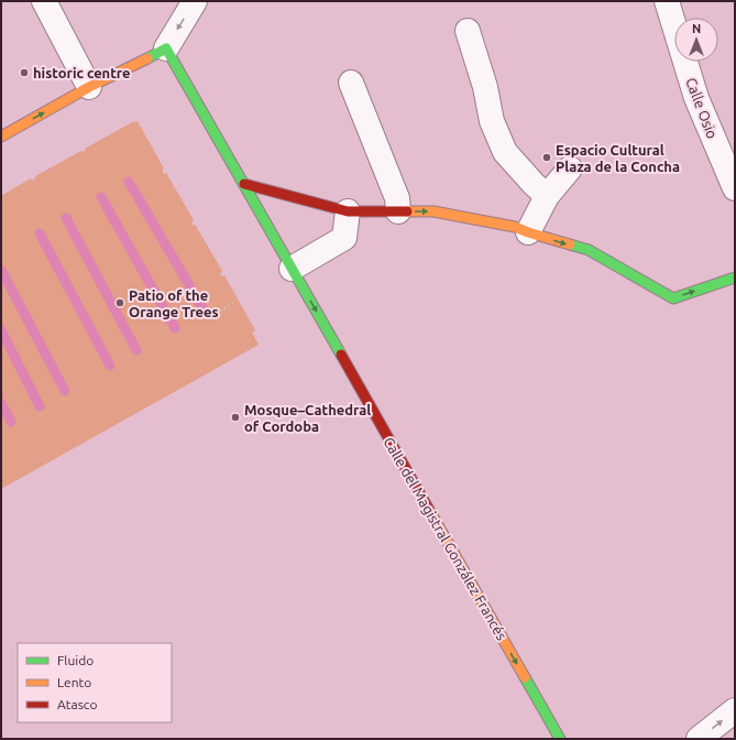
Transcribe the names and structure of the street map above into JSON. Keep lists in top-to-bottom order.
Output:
{
  "streets": {
    "street": ["Calle Osio", "Calle del Magistral González Francés"]
  },
  "one_way": ["Calle del Magistral González Francés"],
  "places": [
    "historic centre",
    "Espacio Cultural Plaza de la Concha",
    "Patio of the Orange Trees",
    "Mosque–Cathedral of Cordoba"
  ],
  "legend": ["Fluido", "Lento", "Atasco"],
  "north": "top"
}
